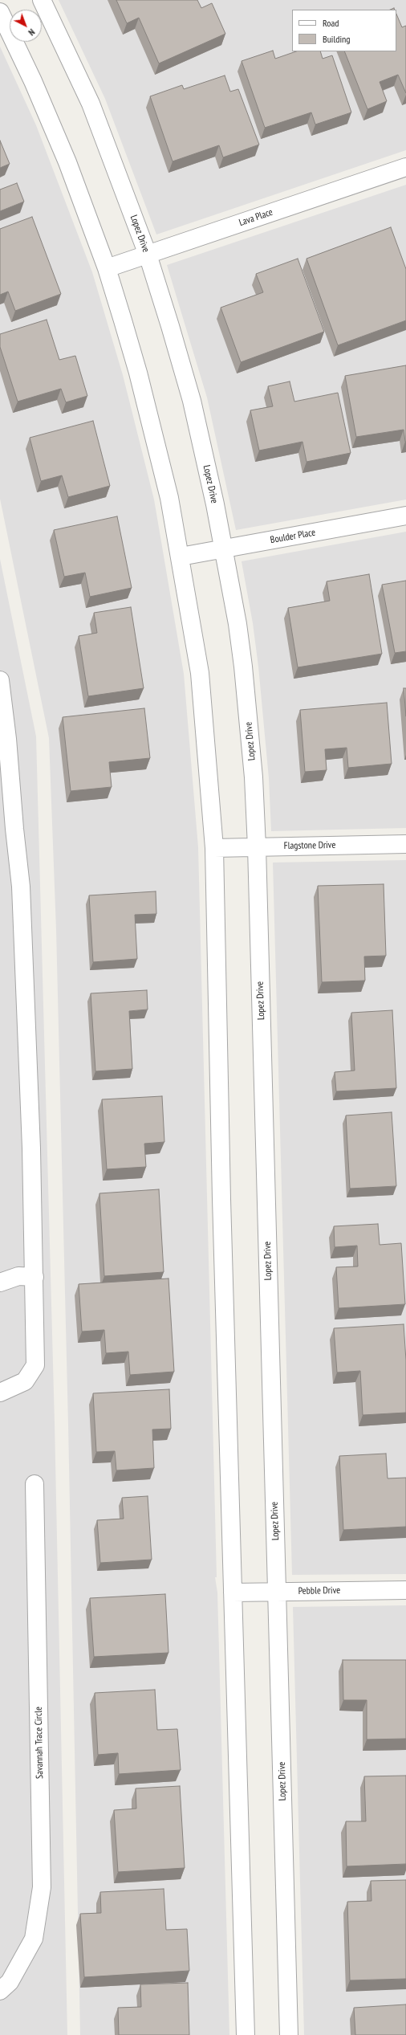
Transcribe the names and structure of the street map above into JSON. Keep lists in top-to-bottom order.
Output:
{
  "streets": {
    "street": [
      "Lava Place",
      "Lopez Drive",
      "Boulder Place",
      "Flagstone Drive",
      "Pebble Drive",
      "Savannah Trace Circle"
    ]
  },
  "crossings": [
    ["Lava Place", "Lopez Drive"],
    ["Lopez Drive", "Boulder Place"],
    ["Lopez Drive", "Flagstone Drive"],
    ["Lopez Drive", "Pebble Drive"]
  ],
  "legend": ["Road", "Building"],
  "north": "bottom right"
}
